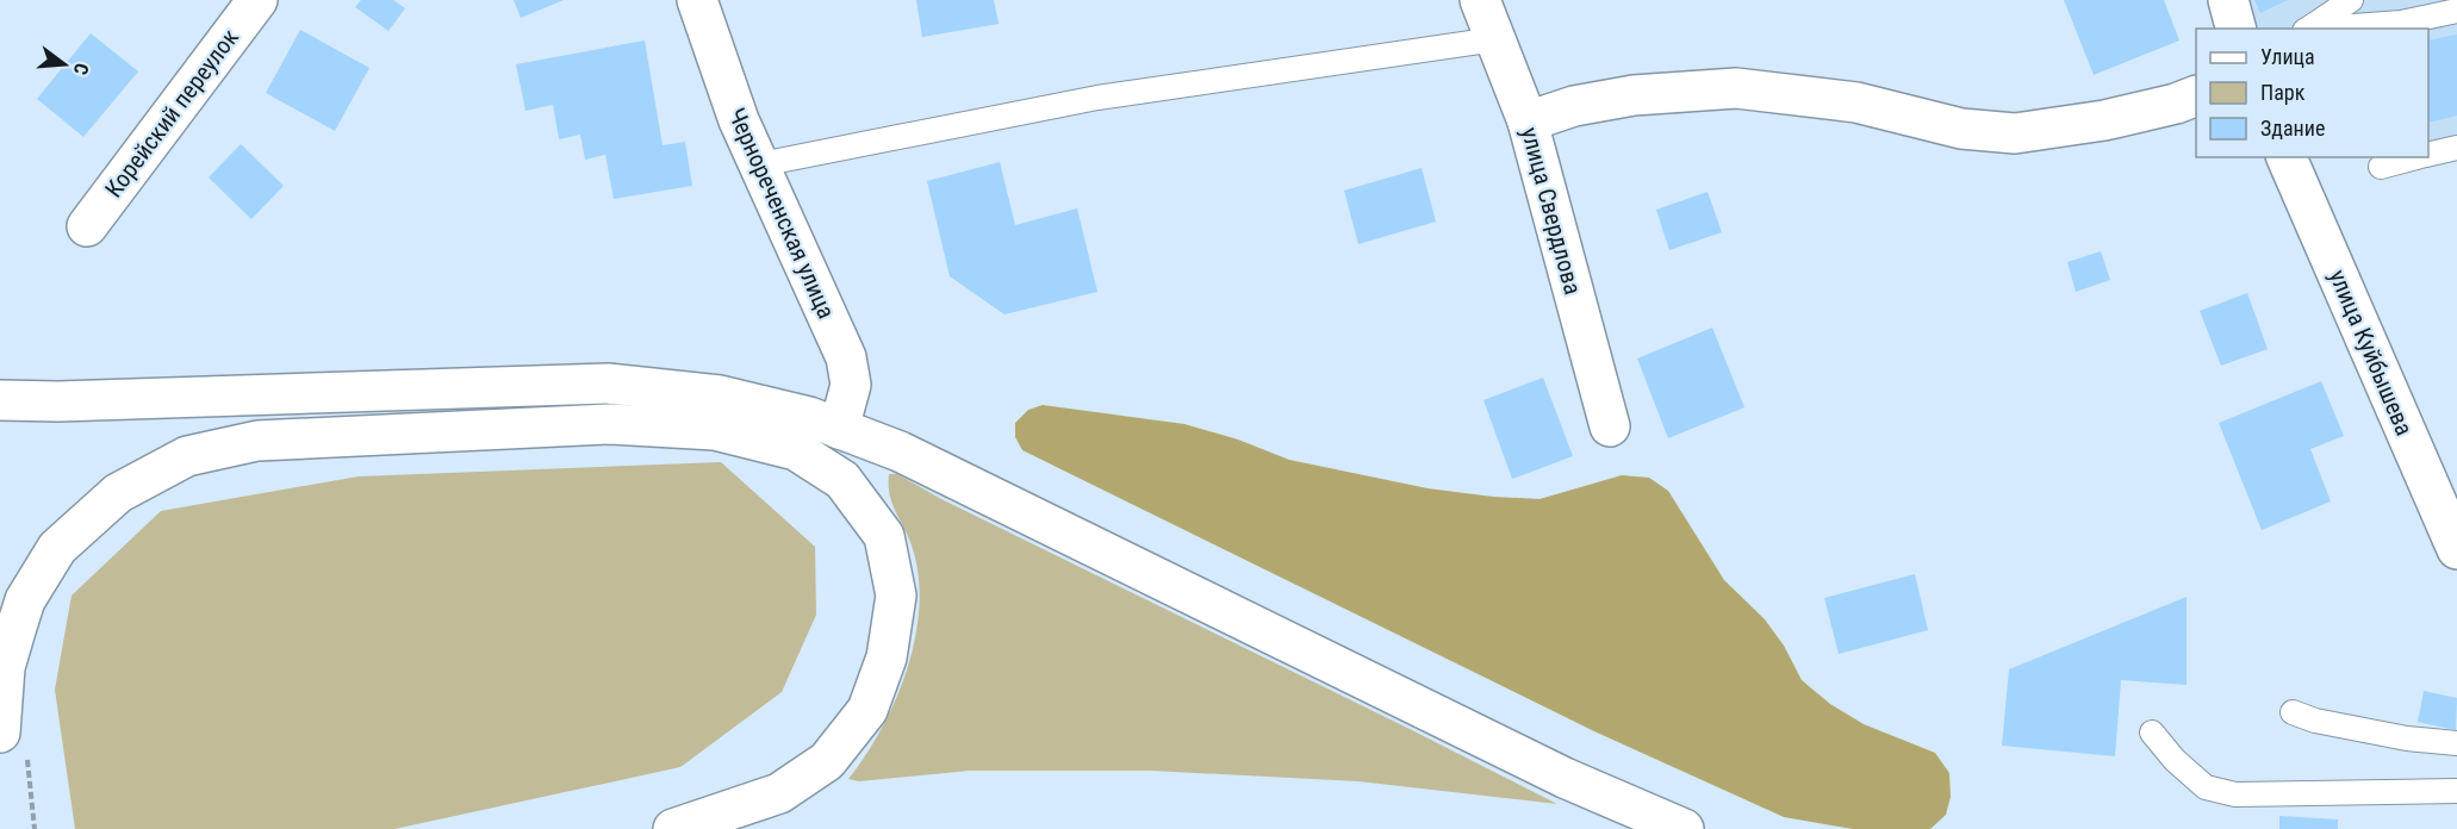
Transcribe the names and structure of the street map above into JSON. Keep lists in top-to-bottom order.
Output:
{
  "streets": {
    "main road": [
      "Корейский переулок",
      "улица Свердлова",
      "Чернореченская улица",
      "улица Куйбышева"
    ]
  },
  "legend": ["Улица", "Парк", "Здание"],
  "north": "right"
}
